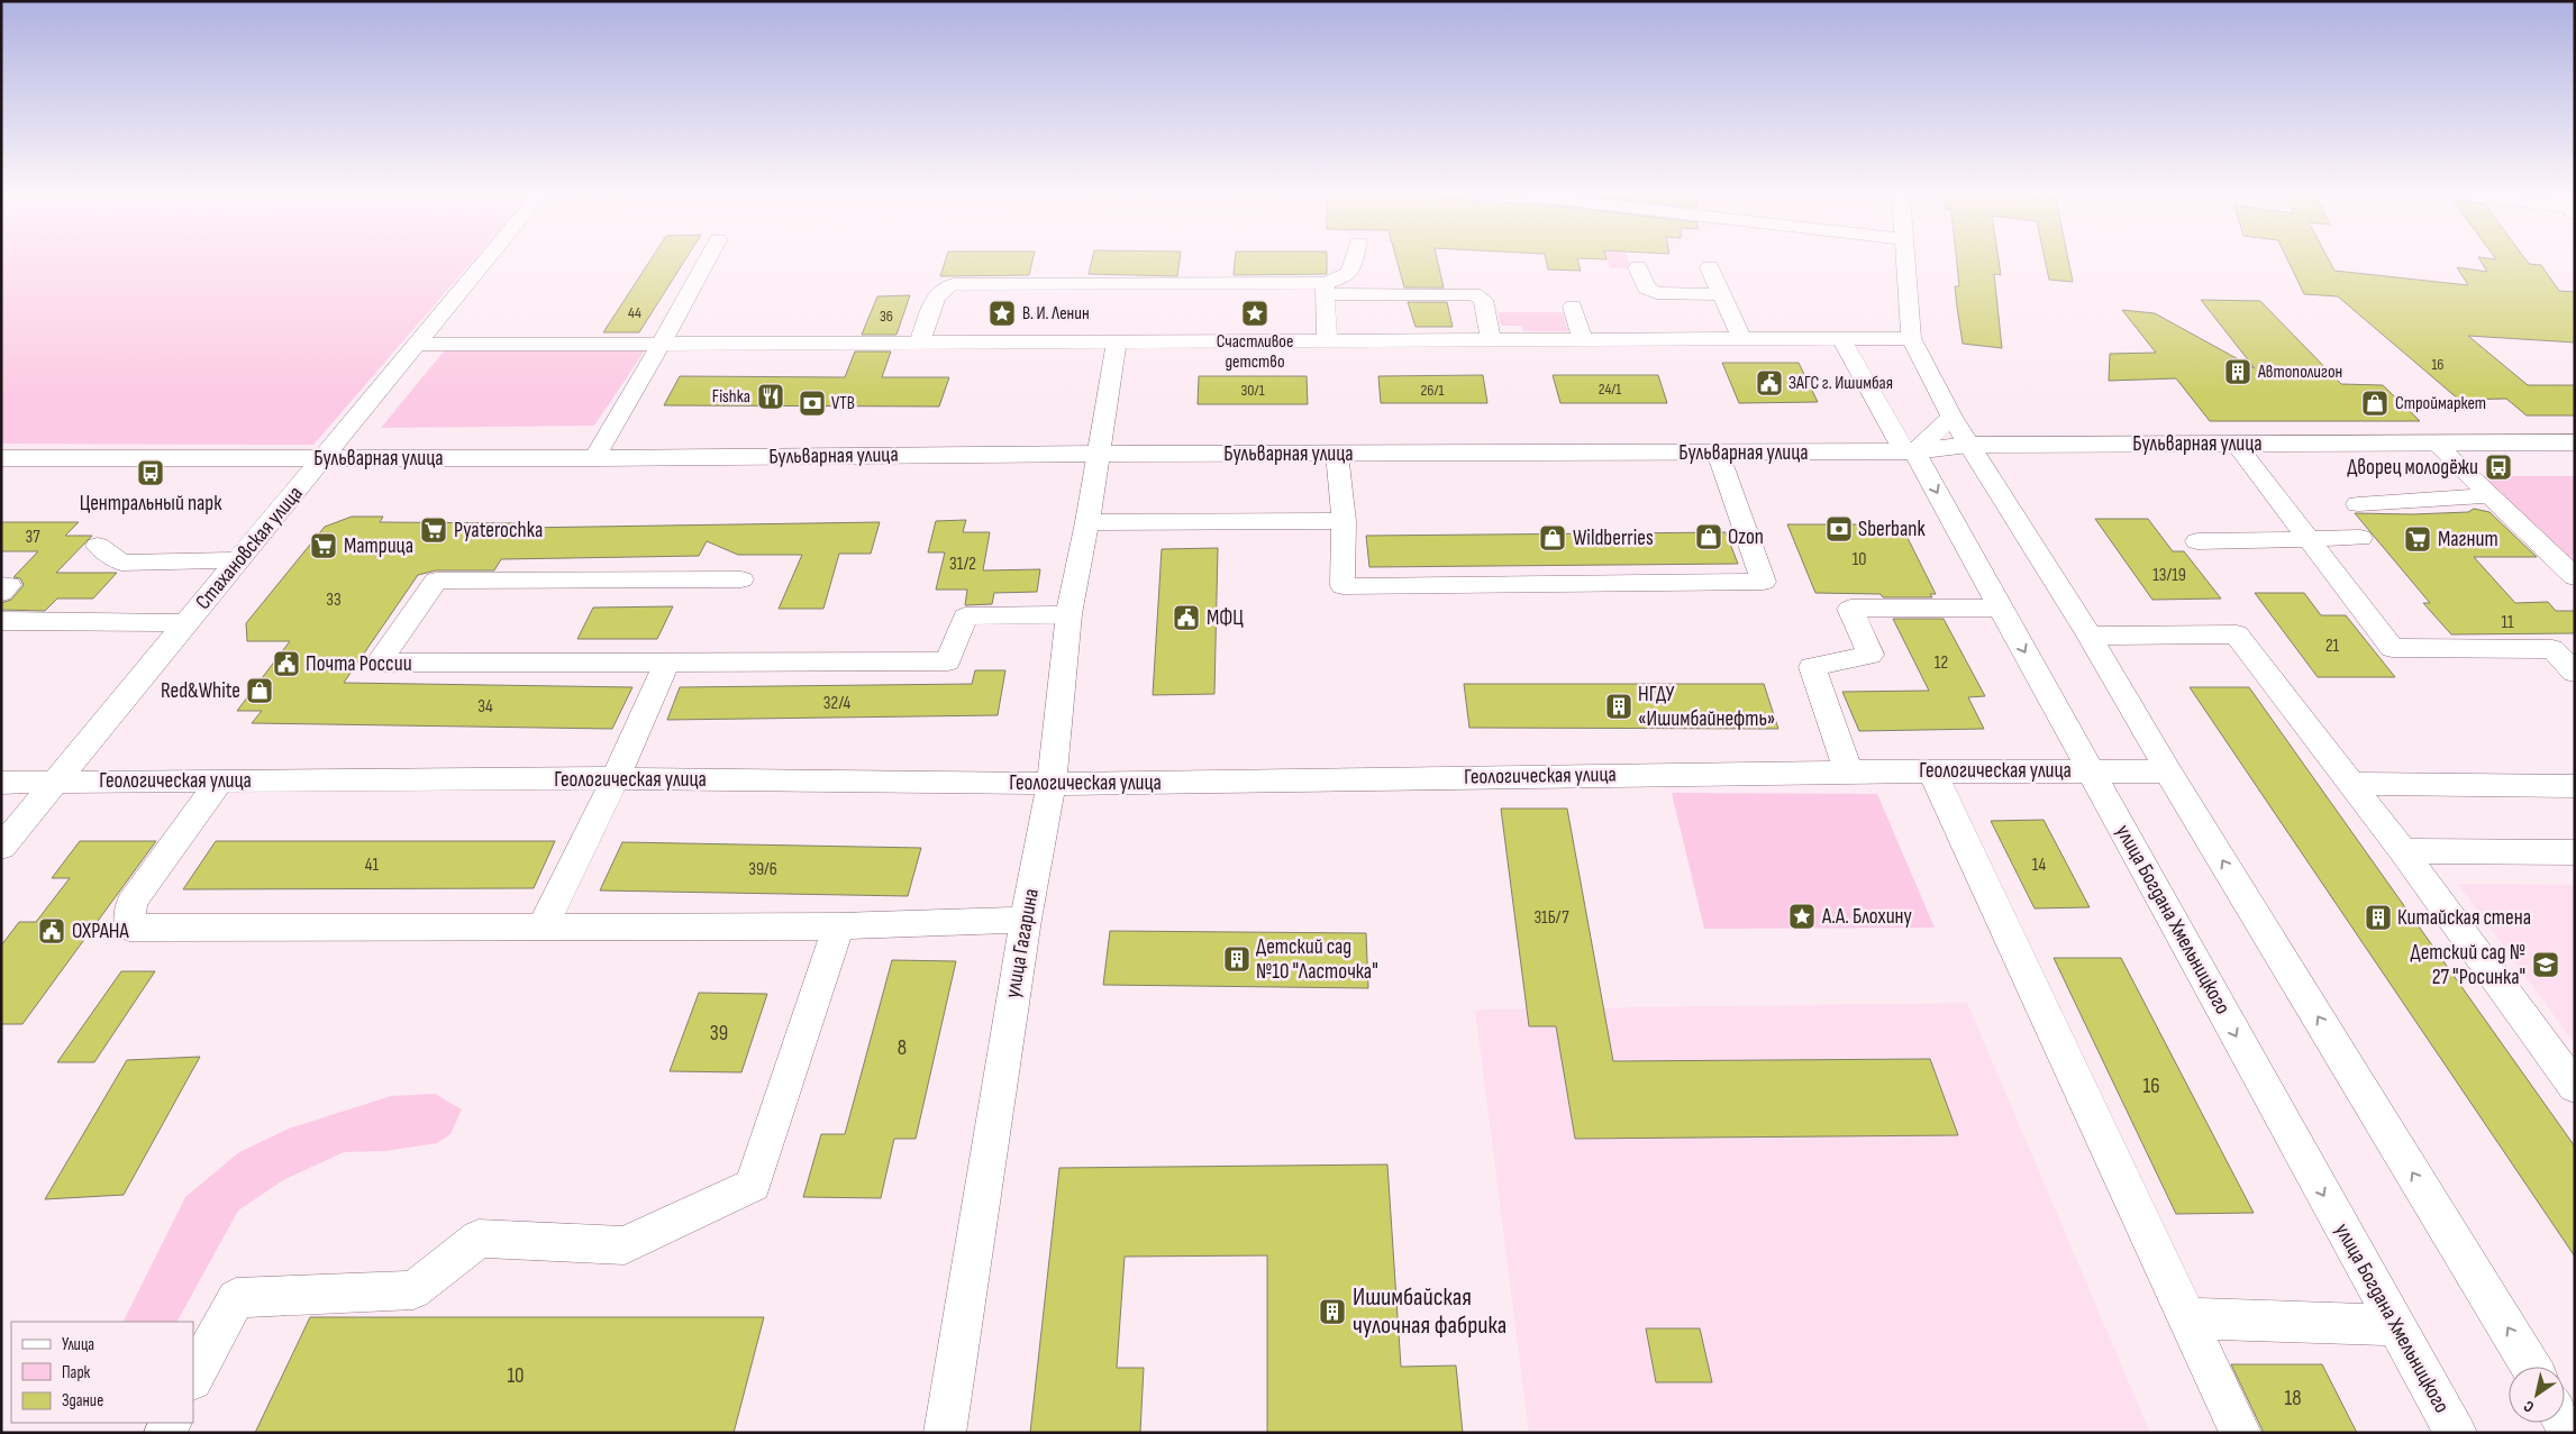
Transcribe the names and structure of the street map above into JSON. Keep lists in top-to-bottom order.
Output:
{
  "streets": {
    "main road": ["Бульварная улица"],
    "street": [
      "Стахановская улица",
      "Геологическая улица",
      "улица Богдана Хмельницкого",
      "улица Гагарина"
    ]
  },
  "crossings": [
    ["Бульварная улица", "Стахановская улица"],
    ["Бульварная улица", "улица Богдана Хмельницкого"],
    ["Бульварная улица", "улица Гагарина"],
    ["Стахановская улица", "Геологическая улица"],
    ["Геологическая улица", "улица Богдана Хмельницкого"],
    ["Геологическая улица", "улица Гагарина"]
  ],
  "places": {
    "place": ["В. И. Ленин", "Счастливое детство", "А.А. Блохину"],
    "building": [
      "Автополигон",
      "НГДУ «Ишимбайнефть»",
      "Китайская стена",
      "Детский сад №10 \"Ласточка\"",
      "Ишимбайская чулочная фабрика"
    ],
    "public building": [
      "ЗАГС г. Ишимбая",
      "МФЦ",
      "Почта России",
      "ОХРАНА"
    ],
    "restaurant": ["Fishka"],
    "bank": ["VTB", "Sberbank"],
    "shop": [
      "Строймаркет",
      "Ozon",
      "Wildberries",
      "Red&White"
    ],
    "bus stop": ["Дворец молодёжи", "Центральный парк"],
    "supermarket": ["Pyaterochka", "Магнит", "Матрица"],
    "school or university": ["Детский сад № 27 \"Росинка\""]
  },
  "house_numbers": [
    "44",
    "36",
    "16",
    "24/1",
    "30/1",
    "26/1",
    "37",
    "10",
    "31/2",
    "13/19",
    "33",
    "11",
    "21",
    "12",
    "32/4",
    "34",
    "41",
    "14",
    "39/6",
    "31Б/7",
    "39",
    "8",
    "16",
    "10",
    "18"
  ],
  "legend": ["Улица", "Парк", "Здание"],
  "north": "bottom left"
}
